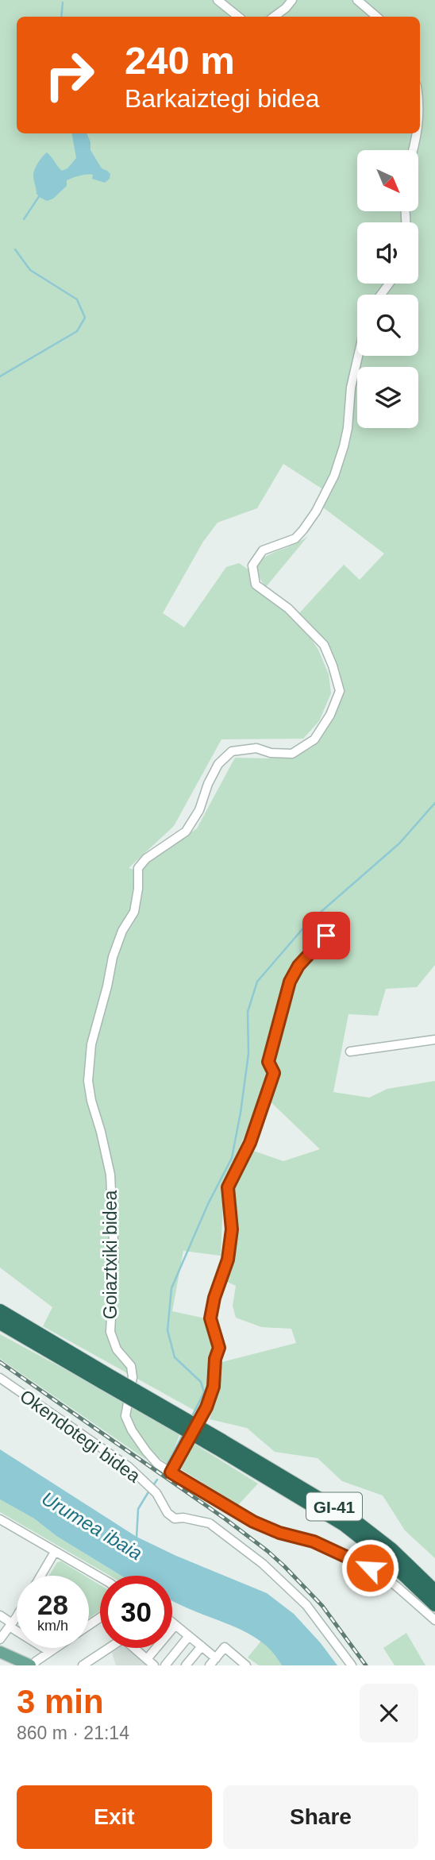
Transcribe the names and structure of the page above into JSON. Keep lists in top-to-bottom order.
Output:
{
  "streets": {
    "highway": ["GI-41"],
    "street": ["Goiaztxiki bidea", "Okendotegi bidea"]
  },
  "water": ["Urumea ibaia"],
  "north": "bottom right",
  "page": {
    "turn": ["240 m", "Barkaiztegi bidea"],
    "speed": "28 km/h",
    "limit": "30",
    "heading": ["3 min", "860 m · 21:14"],
    "buttons": ["Exit", "Share"]
  }
}
